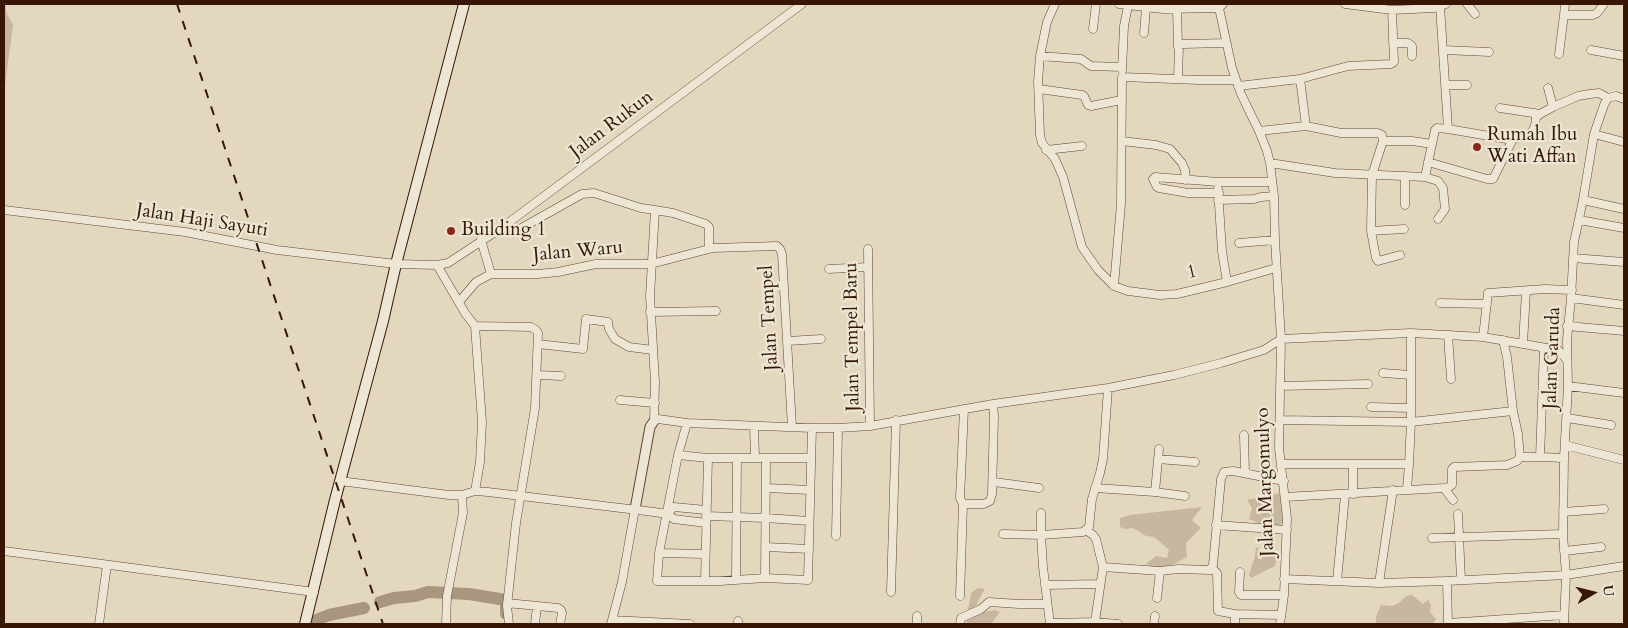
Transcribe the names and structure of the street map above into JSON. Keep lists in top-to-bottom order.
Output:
{
  "streets": {
    "street": [
      "Jalan Rukun",
      "Jalan Haji Sayuti",
      "Jalan Waru",
      "1",
      "Jalan Tempel",
      "Jalan Tempel Baru",
      "Jalan Garuda",
      "Jalan Margomulyo"
    ]
  },
  "crossings": [
    ["Jalan Rukun", "Jalan Haji Sayuti"],
    ["Jalan Waru", "Jalan Tempel"],
    ["1", "Jalan Margomulyo"]
  ],
  "places": ["Rumah Ibu Wati Affan", "Building 1"],
  "north": "right"
}
